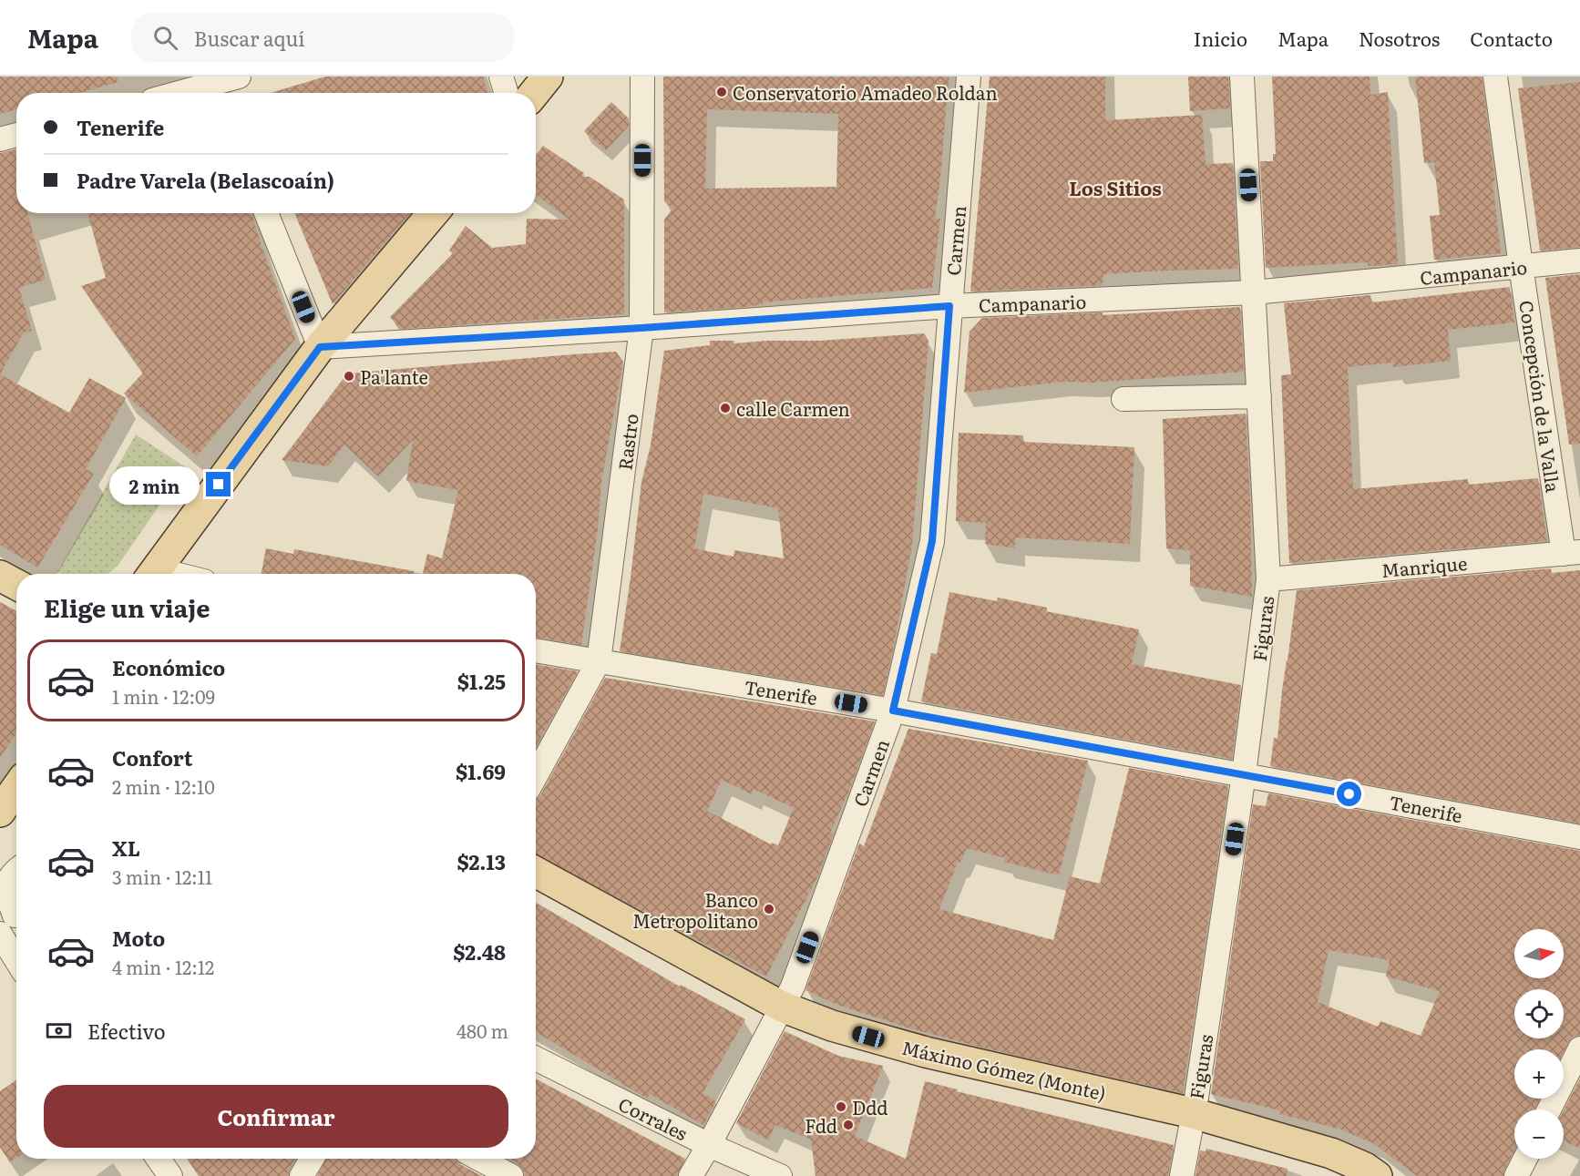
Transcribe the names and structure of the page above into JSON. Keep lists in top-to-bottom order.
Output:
{
  "streets": {
    "main road": ["Máximo Gómez (Monte)"],
    "street": [
      "Carmen",
      "Campanario",
      "Concepción de la Valla",
      "Rastro",
      "Manrique",
      "Figuras",
      "Tenerife",
      "Corrales"
    ]
  },
  "crossings": [
    ["Carmen", "Campanario"],
    ["Carmen", "Tenerife"],
    ["Carmen", "Máximo Gómez (Monte)"],
    ["Carmen", "Corrales"],
    ["Campanario", "Concepción de la Valla"],
    ["Campanario", "Rastro"],
    ["Campanario", "Figuras"],
    ["Concepción de la Valla", "Manrique"],
    ["Rastro", "Tenerife"],
    ["Manrique", "Figuras"],
    ["Figuras", "Tenerife"],
    ["Figuras", "Máximo Gómez (Monte)"]
  ],
  "districts": ["Los Sitios"],
  "places": [
    "Conservatorio Amadeo Roldan",
    "Pa'lante",
    "calle Carmen",
    "Banco Metropolitano",
    "Ddd",
    "Fdd"
  ],
  "north": "right",
  "page": {
    "header": "Mapa",
    "search": "Buscar aquí",
    "nav": [
      "Inicio",
      "Mapa",
      "Nosotros",
      "Contacto"
    ],
    "banner": ["Tenerife", "Padre Varela (Belascoaín)"],
    "bubble": "2 min",
    "heading": "Elige un viaje",
    "list": [
      {
        "name": "Económico",
        "note": "1 min · 12:09",
        "value": "$1.25"
      },
      {
        "name": "Confort",
        "note": "2 min · 12:10",
        "value": "$1.69"
      },
      {
        "name": "XL",
        "note": "3 min · 12:11",
        "value": "$2.13"
      },
      {
        "name": "Moto",
        "note": "4 min · 12:12",
        "value": "$2.48"
      }
    ],
    "map_buttons": ["+", "−"],
    "pay": ["Efectivo", "480 m"],
    "buttons": "Confirmar"
  }
}
